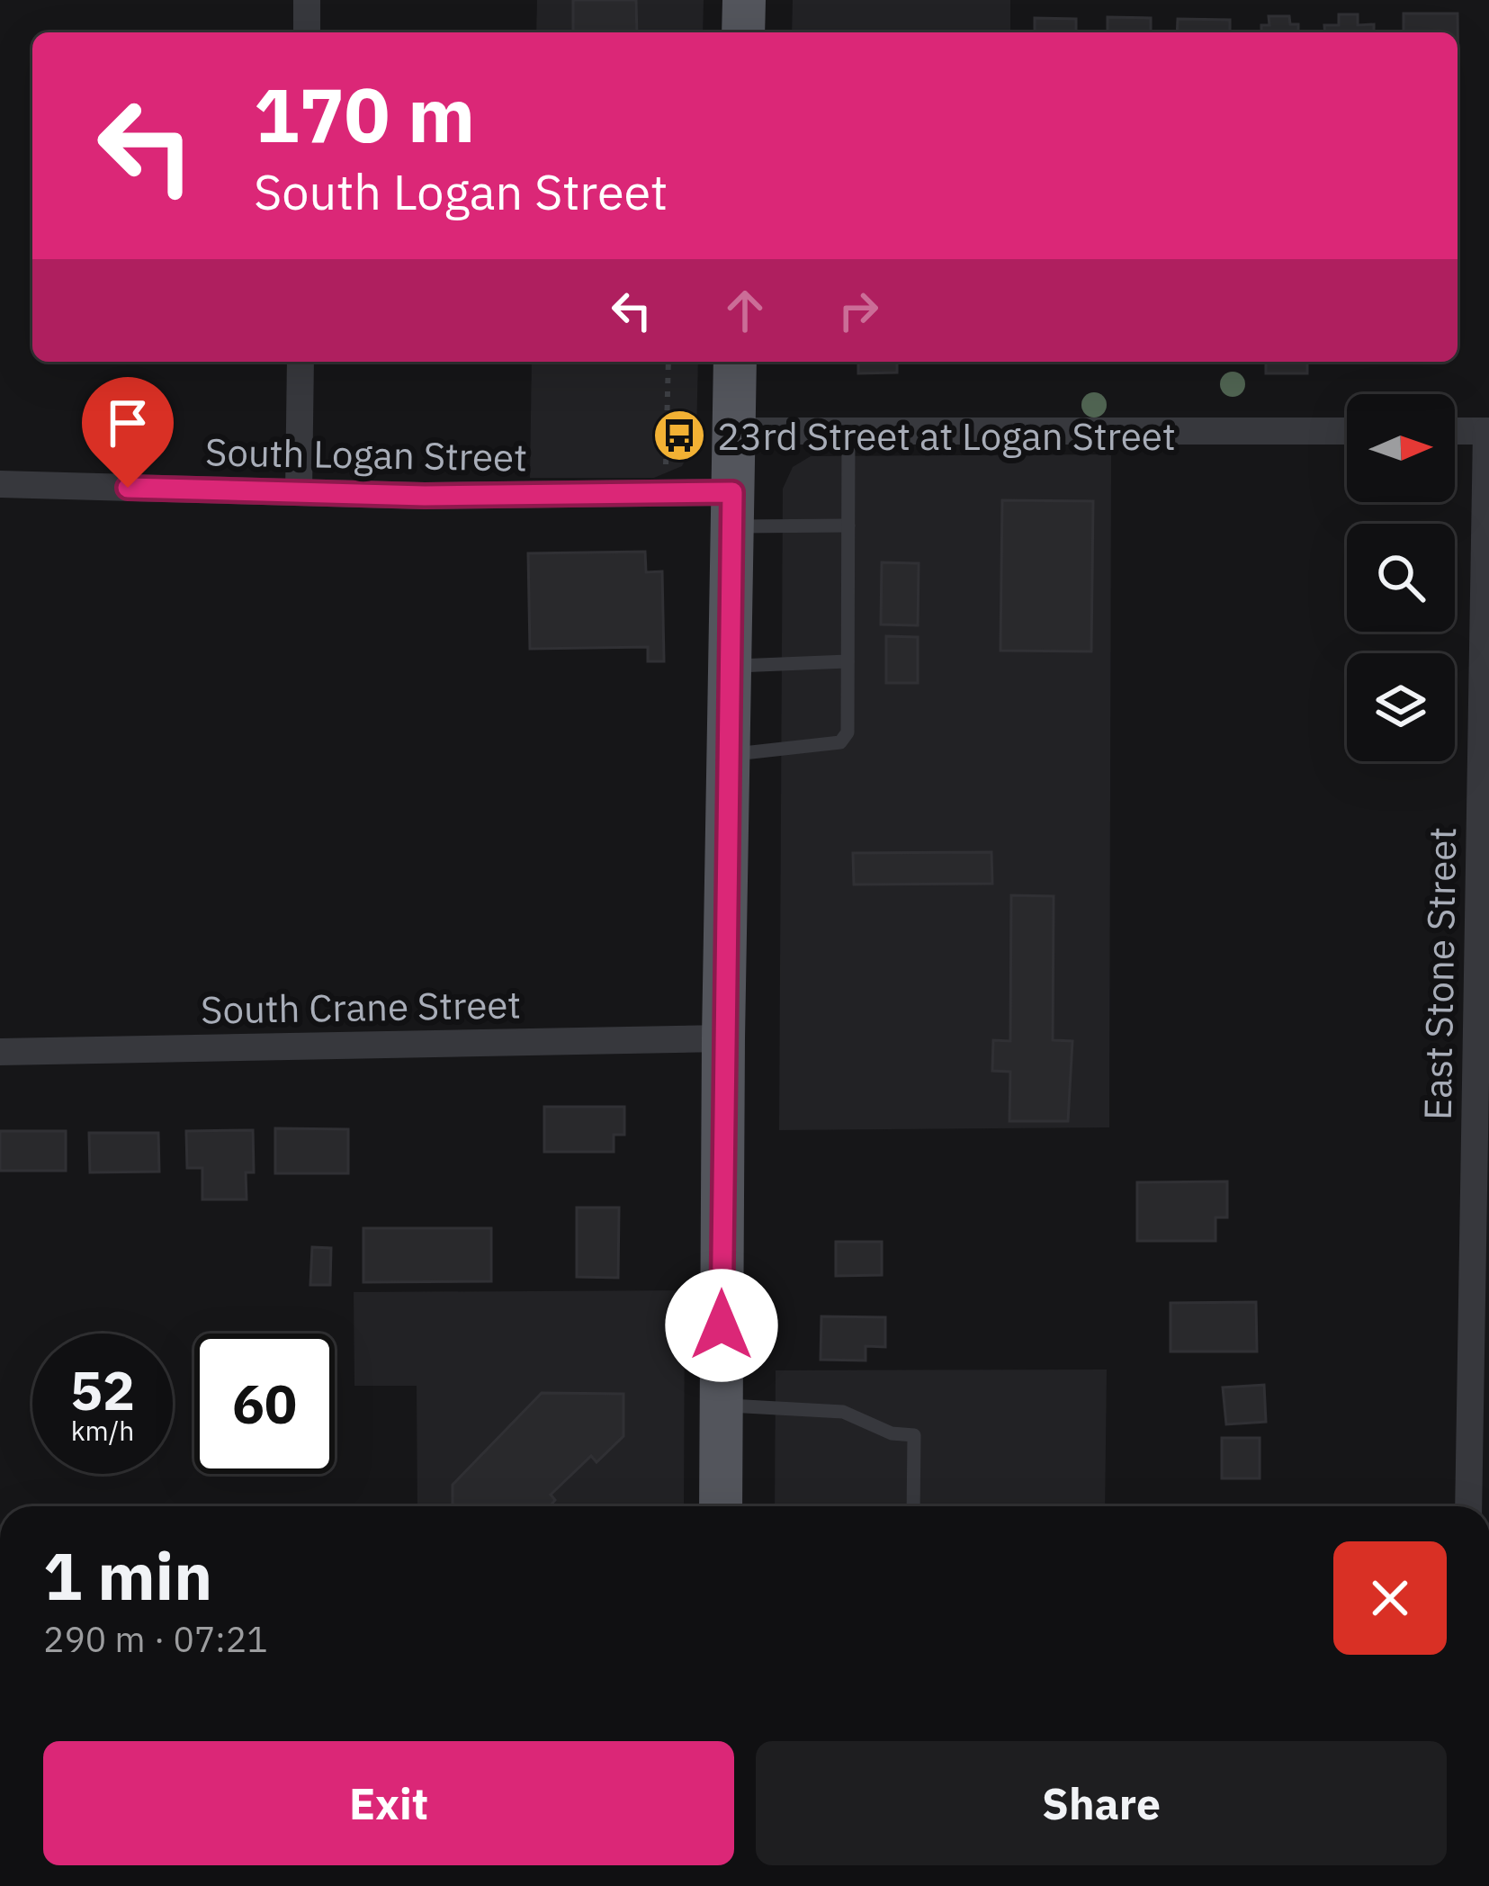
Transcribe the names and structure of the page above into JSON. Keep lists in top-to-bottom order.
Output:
{
  "streets": {
    "street": ["South Logan Street", "East Stone Street", "South Crane Street"]
  },
  "places": {
    "bus stop": ["23rd Street at Logan Street"]
  },
  "north": "right",
  "page": {
    "turn": ["170 m", "South Logan Street"],
    "speed": "52 km/h",
    "limit": "60",
    "heading": ["1 min", "290 m · 07:21"],
    "buttons": ["Exit", "Share"]
  }
}
